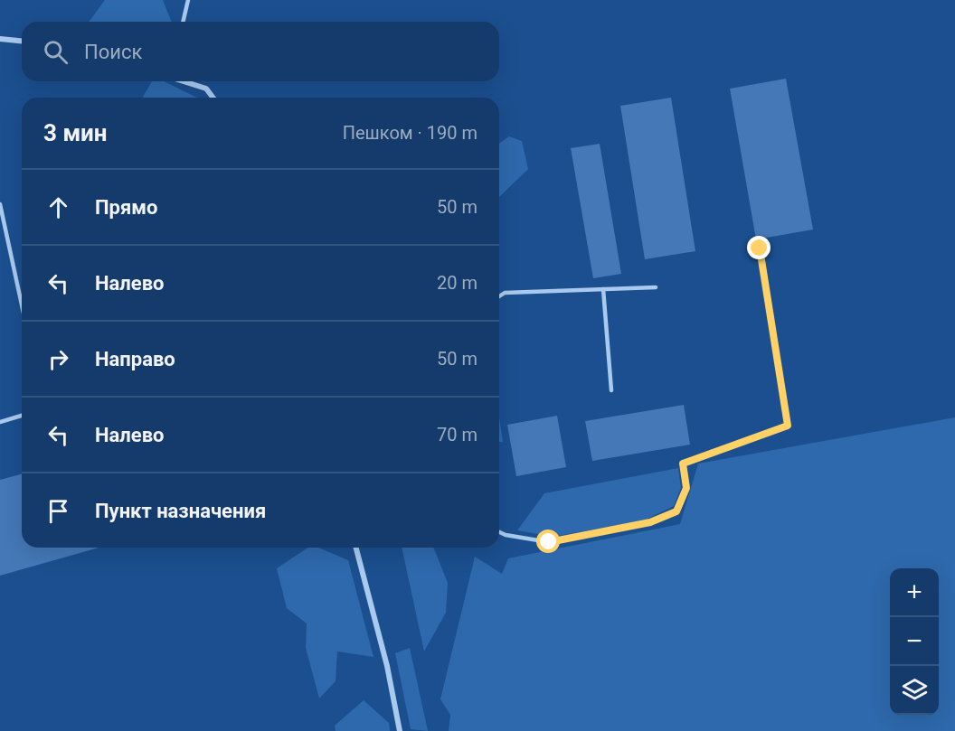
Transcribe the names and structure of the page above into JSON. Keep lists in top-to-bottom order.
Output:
{
  "page": {
    "search": "Поиск",
    "heading": ["3 мин", "Пешком · 190 m"],
    "list": [
      ["Прямо", "50 m"],
      ["Налево", "20 m"],
      ["Направо", "50 m"],
      ["Налево", "70 m"],
      "Пункт назначения"
    ],
    "map_buttons": ["+", "−"]
  }
}
